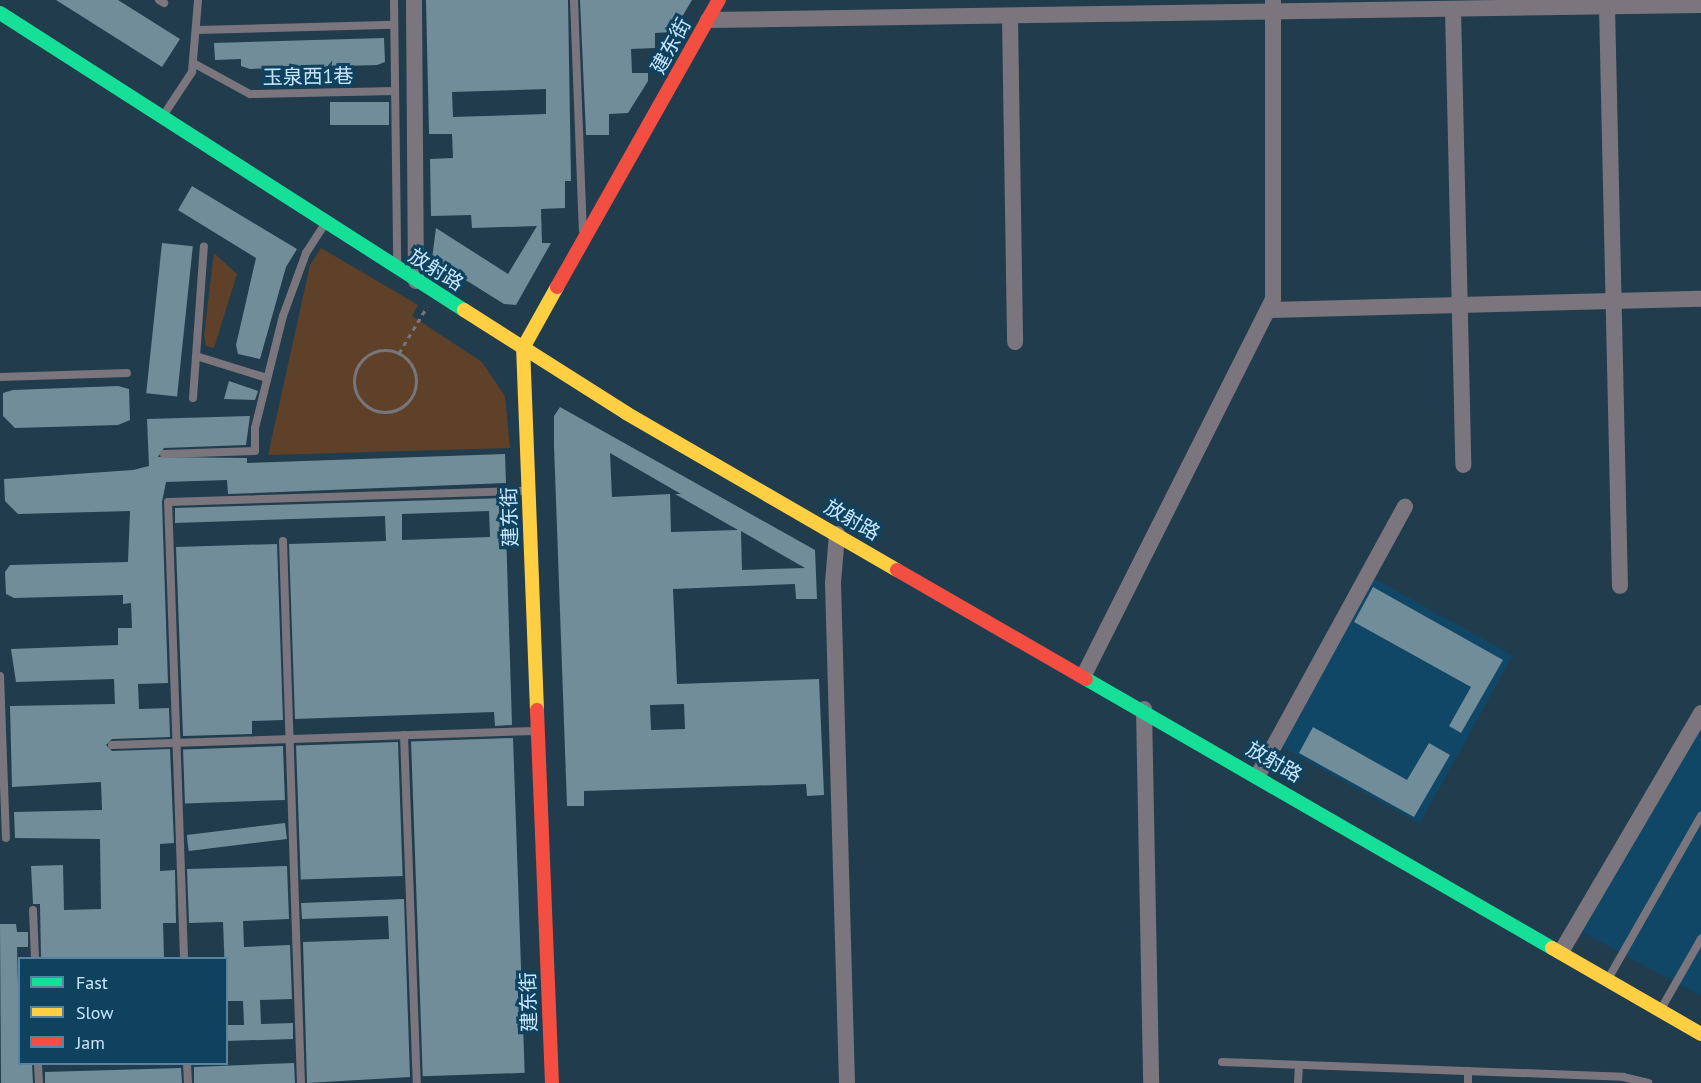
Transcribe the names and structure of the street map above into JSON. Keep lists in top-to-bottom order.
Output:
{
  "streets": {
    "street": ["建东街", "放射路"],
    "lane": ["玉泉西1巷"]
  },
  "crossings": [
    ["建东街", "放射路"]
  ],
  "legend": ["Fast", "Slow", "Jam"]
}
